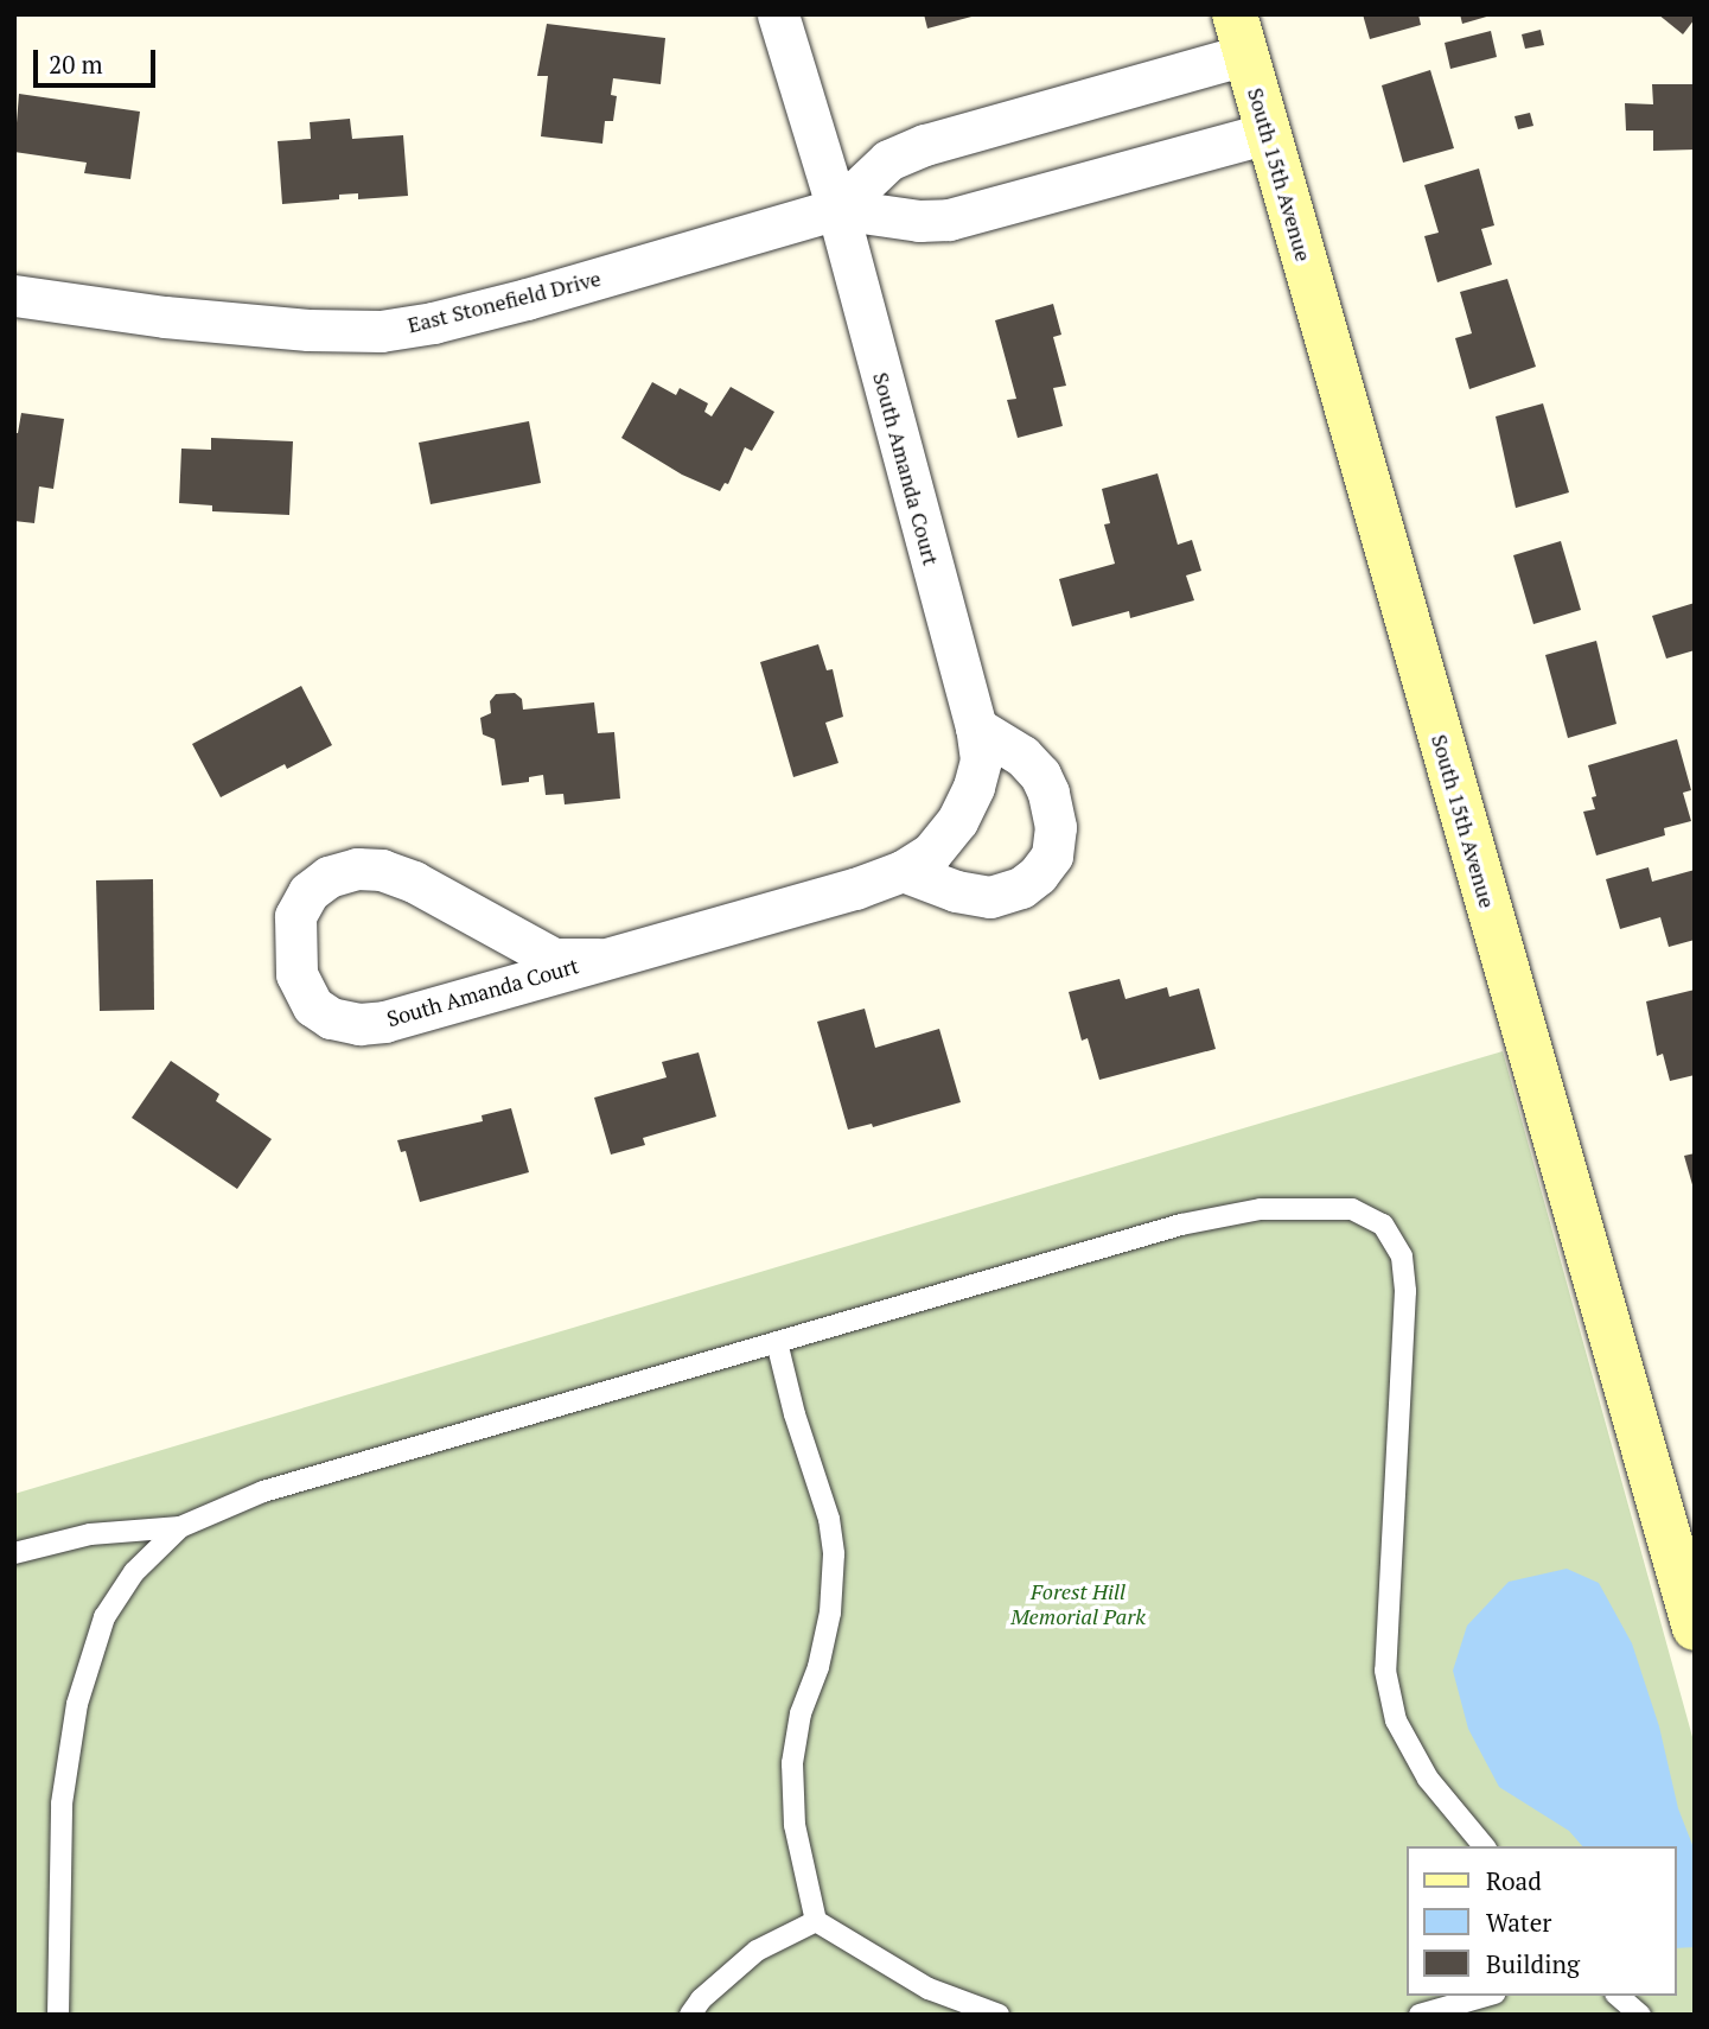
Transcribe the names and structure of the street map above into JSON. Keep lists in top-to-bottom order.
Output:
{
  "streets": {
    "street": ["South 15th Avenue", "East Stonefield Drive", "South Amanda Court"]
  },
  "crossings": [
    ["South 15th Avenue", "East Stonefield Drive"],
    ["East Stonefield Drive", "South Amanda Court"]
  ],
  "parks": ["Forest Hill Memorial Park"],
  "legend": ["Road", "Water", "Building"],
  "scale_bar": "20 m"
}
